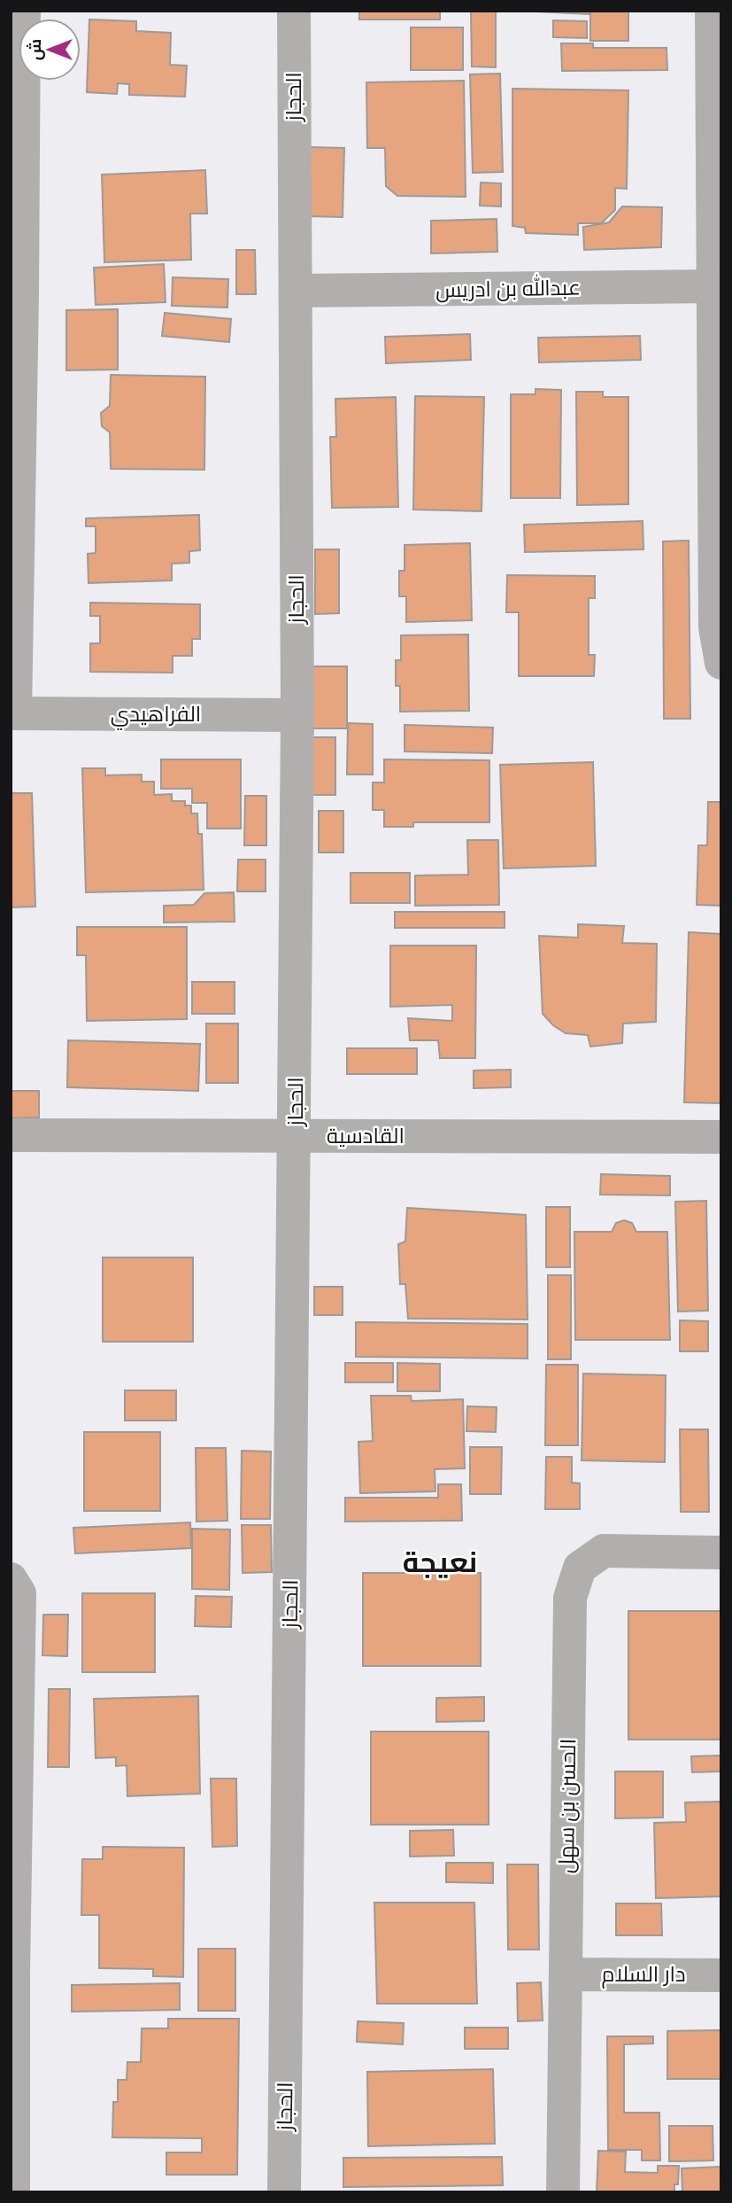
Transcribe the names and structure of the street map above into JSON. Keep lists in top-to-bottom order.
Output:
{
  "streets": {
    "street": [
      "الحجاز",
      "عبدالله بن ادريس",
      "الفراهيدي",
      "القادسية",
      "الحسن بن سهل",
      "دار السلام"
    ]
  },
  "crossings": [
    ["الحجاز", "عبدالله بن ادريس"],
    ["الحجاز", "الفراهيدي"],
    ["الحجاز", "القادسية"],
    ["الحسن بن سهل", "دار السلام"]
  ],
  "districts": ["نعيجة"],
  "north": "left"
}
